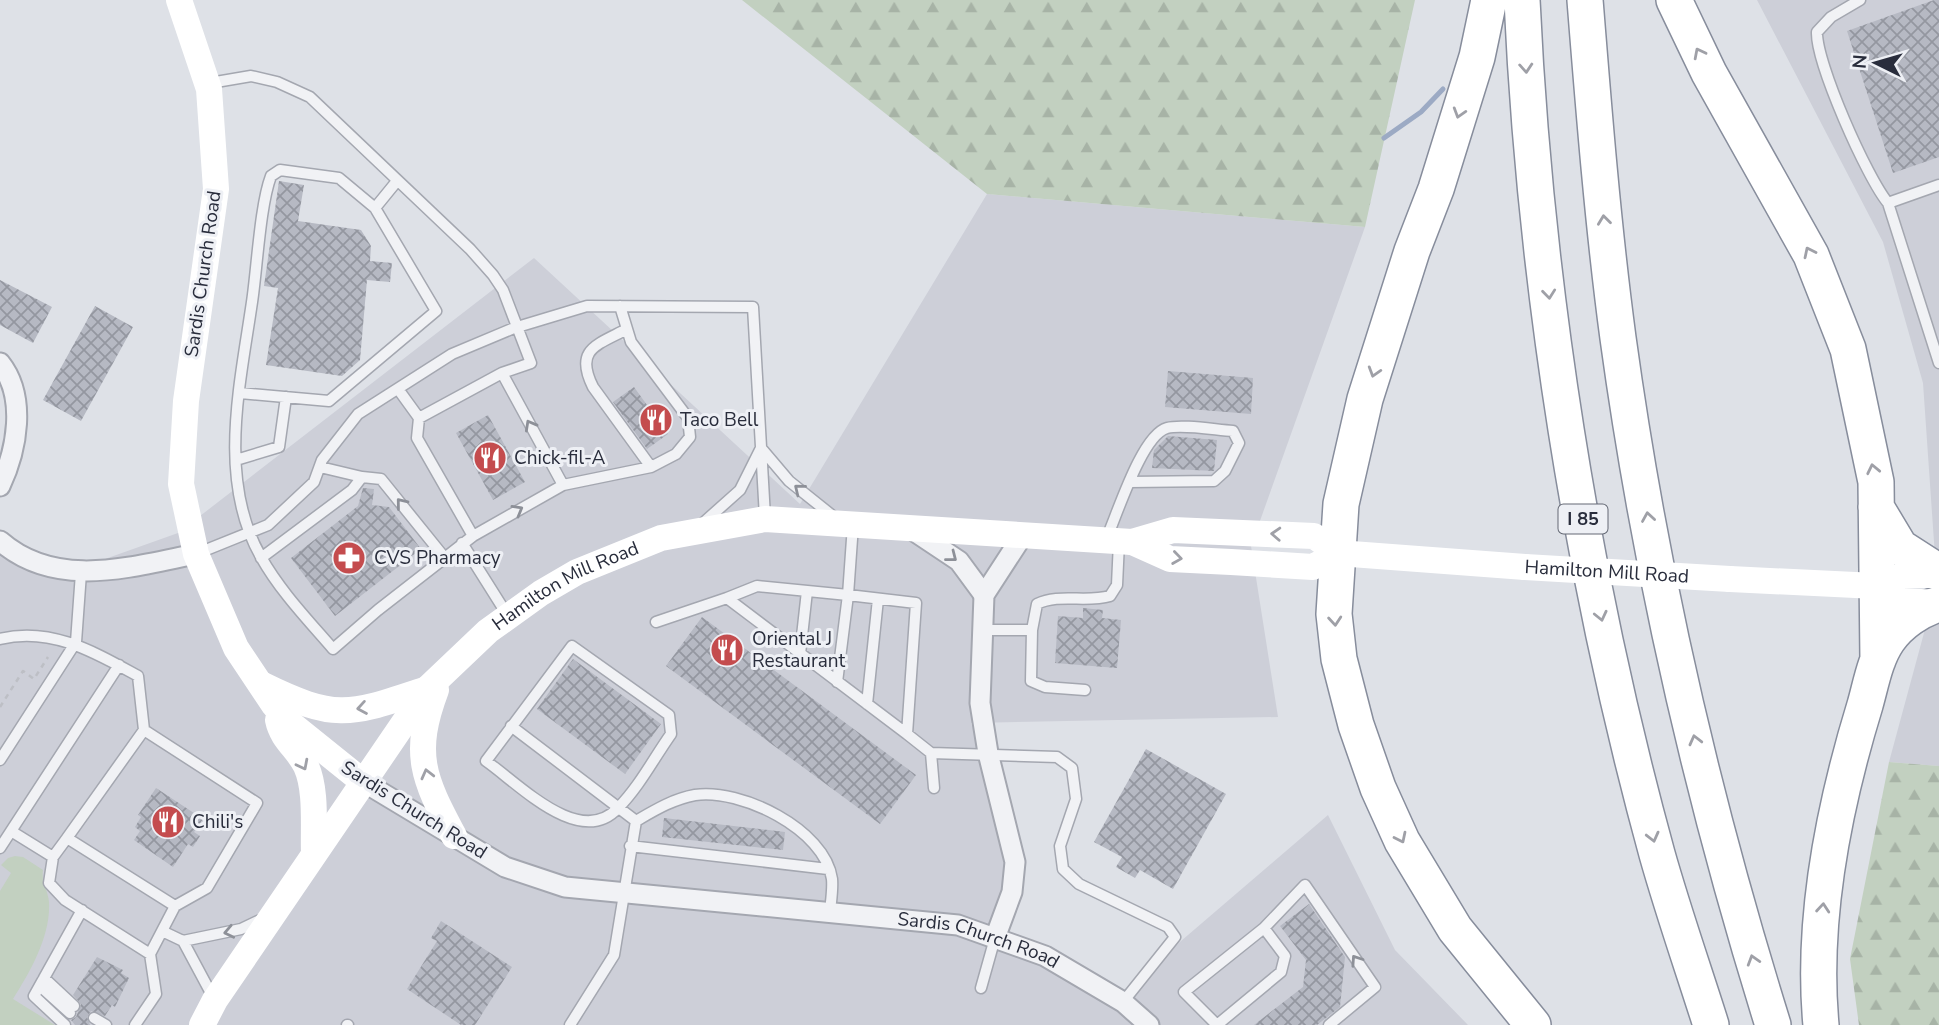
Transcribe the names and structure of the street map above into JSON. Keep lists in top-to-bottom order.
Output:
{
  "streets": {
    "highway": ["I 85"],
    "main road": ["Sardis Church Road", "Hamilton Mill Road"]
  },
  "crossings": [
    ["Sardis Church Road", "Hamilton Mill Road"]
  ],
  "places": {
    "restaurant": [
      "Taco Bell",
      "Chick-fil-A",
      "Oriental J Restaurant",
      "Chili's"
    ],
    "pharmacy": ["CVS Pharmacy"]
  },
  "north": "left"
}
